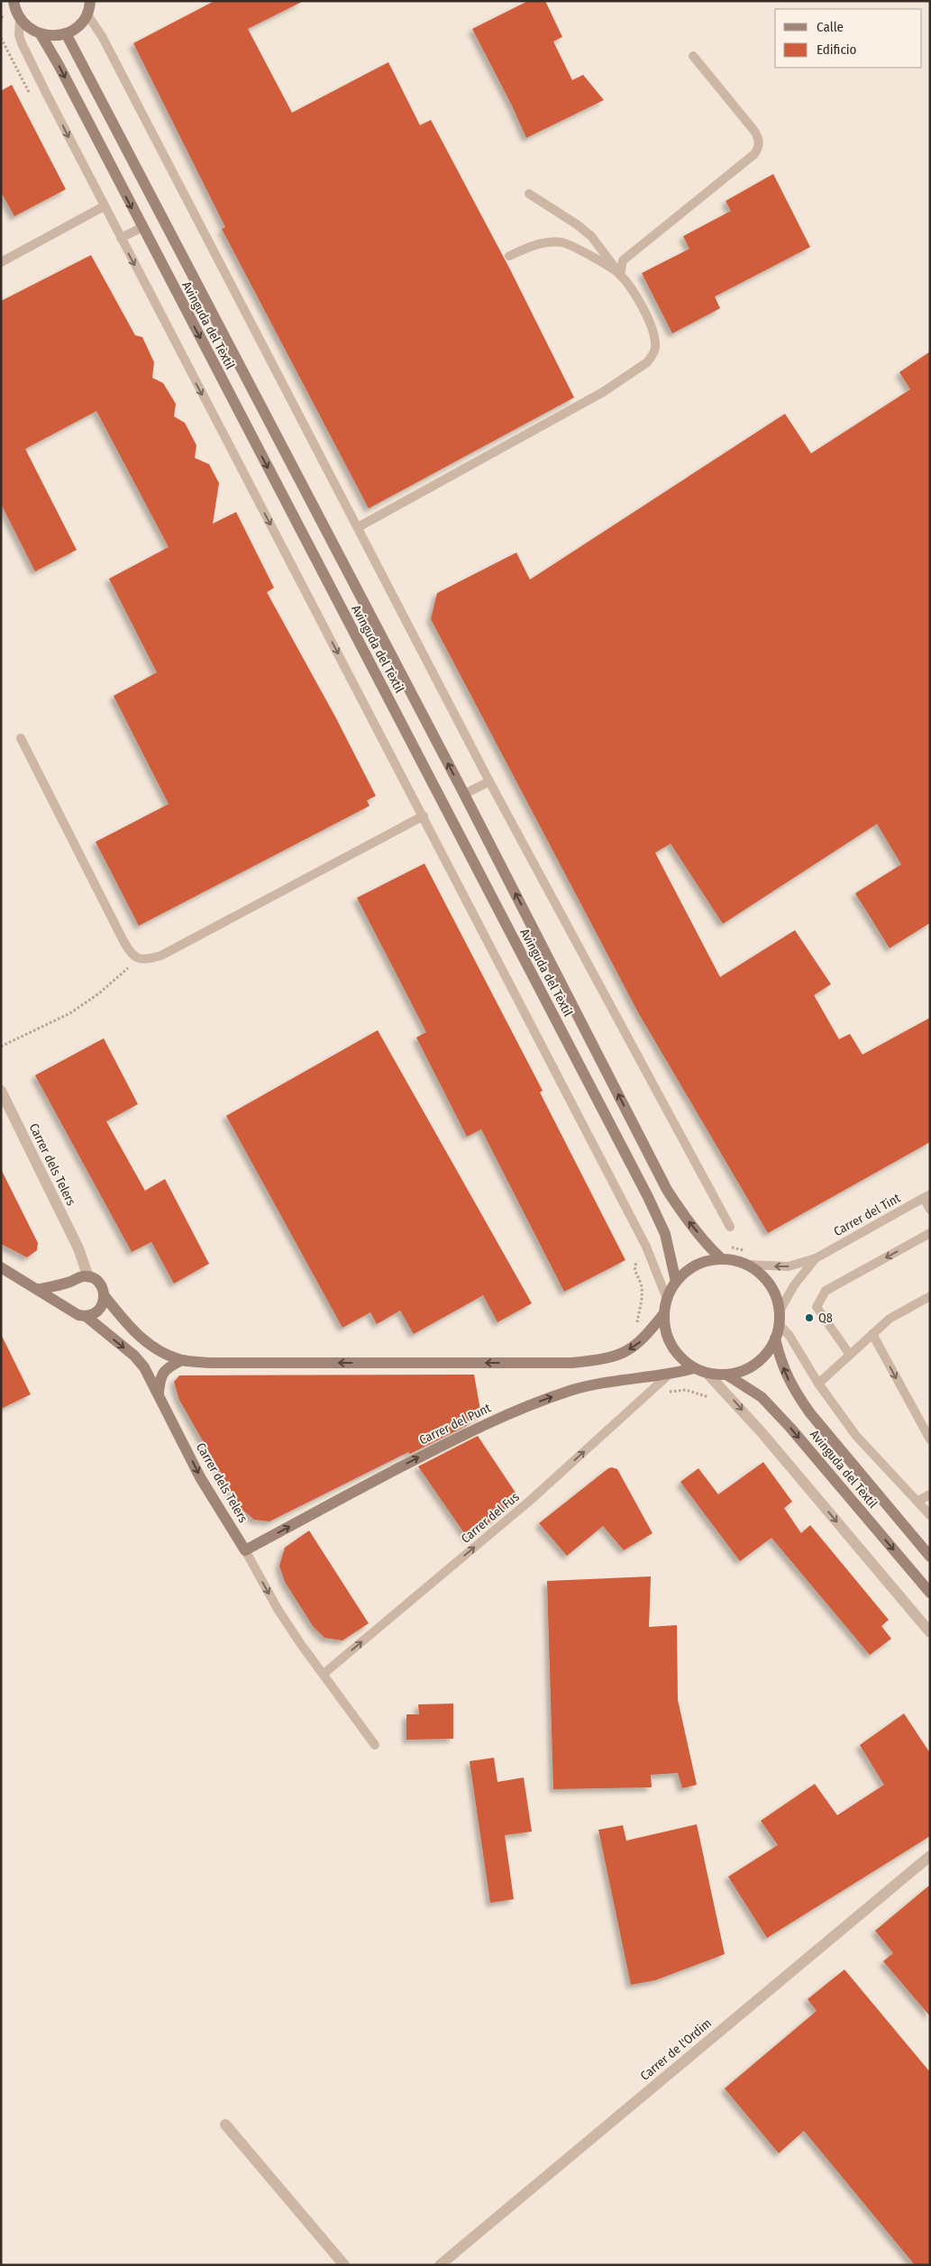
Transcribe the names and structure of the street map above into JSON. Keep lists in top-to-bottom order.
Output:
{
  "streets": {
    "street": [
      "Avinguda del Tèxtil",
      "Carrer dels Telers",
      "Carrer del Punt",
      "Carrer de l'Ordim"
    ],
    "lane": ["Carrer del Tint", "Carrer del Fus"]
  },
  "crossings": [
    ["Avinguda del Tèxtil", "Carrer del Punt"],
    ["Carrer dels Telers", "Carrer del Punt"],
    ["Carrer dels Telers", "Carrer del Fus"],
    ["Carrer del Punt", "Carrer del Fus"]
  ],
  "one_way": ["Carrer dels Telers", "Carrer del Fus"],
  "places": ["Q8"],
  "legend": ["Calle", "Edificio"]
}
